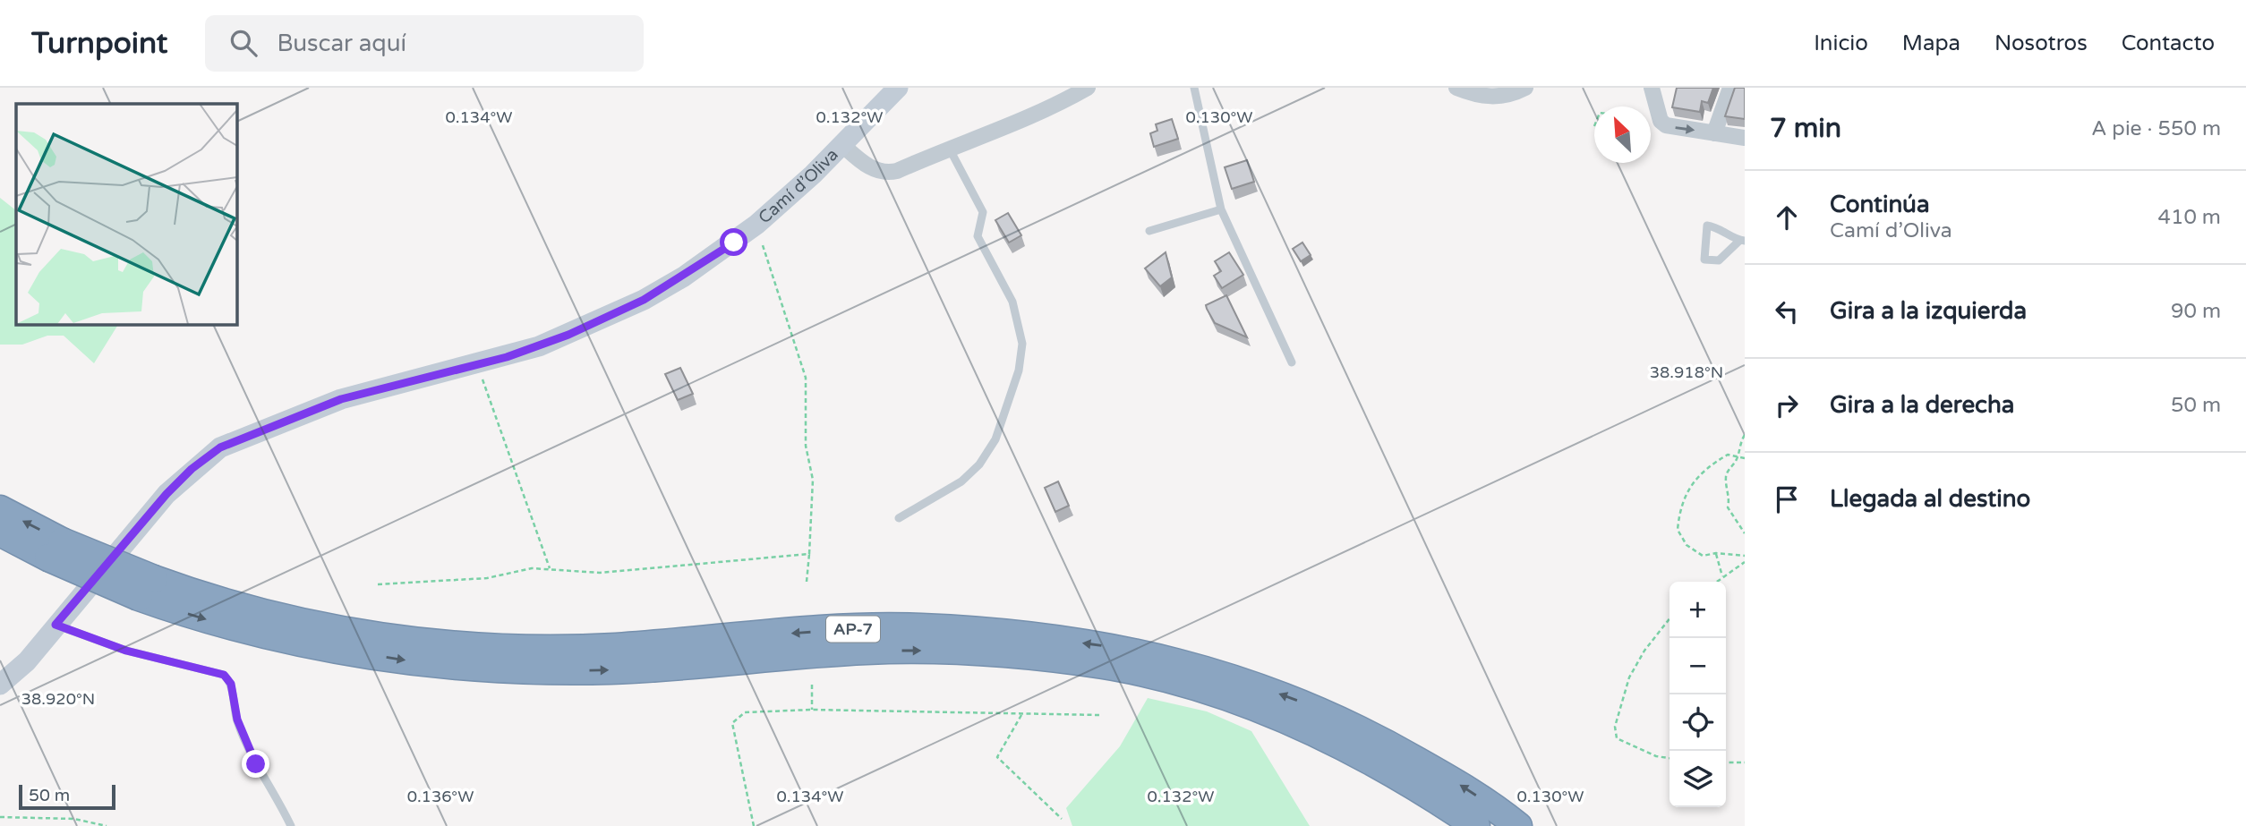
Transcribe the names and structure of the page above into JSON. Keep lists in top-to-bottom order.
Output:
{
  "streets": {
    "highway": ["AP-7"],
    "street": ["Camí d’Oliva"]
  },
  "scale_bar": "50 m",
  "north": "top left",
  "page": {
    "header": "Turnpoint",
    "search": "Buscar aquí",
    "nav": [
      "Inicio",
      "Mapa",
      "Nosotros",
      "Contacto"
    ],
    "heading": ["7 min", "A pie · 550 m"],
    "list": [
      ["Continúa", "Camí d’Oliva", "410 m"],
      ["Gira a la izquierda", "90 m"],
      ["Gira a la derecha", "50 m"],
      "Llegada al destino"
    ],
    "map_buttons": ["+", "−"],
    "scale": "50 m"
  },
  "coordinates": [
    "0.134°W",
    "0.132°W",
    "0.130°W",
    "38.918°N",
    "38.920°N",
    "0.136°W"
  ]
}
